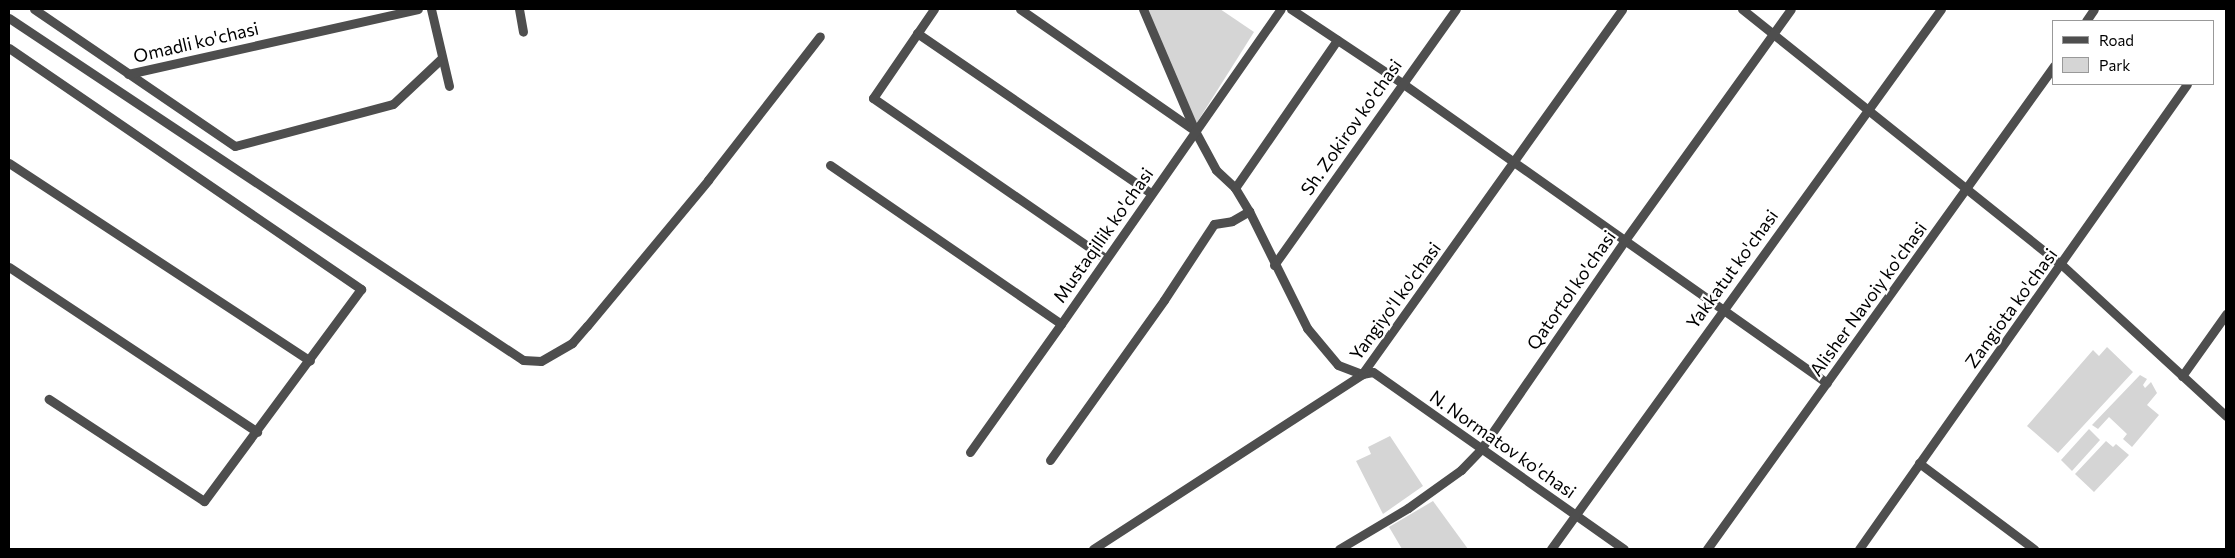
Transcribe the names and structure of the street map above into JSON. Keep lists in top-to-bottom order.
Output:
{
  "streets": {
    "street": [
      "Omadli ko'chasi",
      "Sh. Zokirov ko'chasi",
      "Mustaqillik ko'chasi",
      "Yakkatut ko'chasi",
      "Qatortol ko'chasi",
      "Alisher Navoiy ko'chasi",
      "Yangiyo'l ko'chasi",
      "Zangiota ko'chasi",
      "N. Normatov ko'chasi"
    ]
  },
  "crossings": [
    ["Yakkatut ko'chasi", "N. Normatov ko'chasi"],
    ["Qatortol ko'chasi", "N. Normatov ko'chasi"],
    ["Yangiyo'l ko'chasi", "N. Normatov ko'chasi"]
  ],
  "legend": ["Road", "Park"]
}
